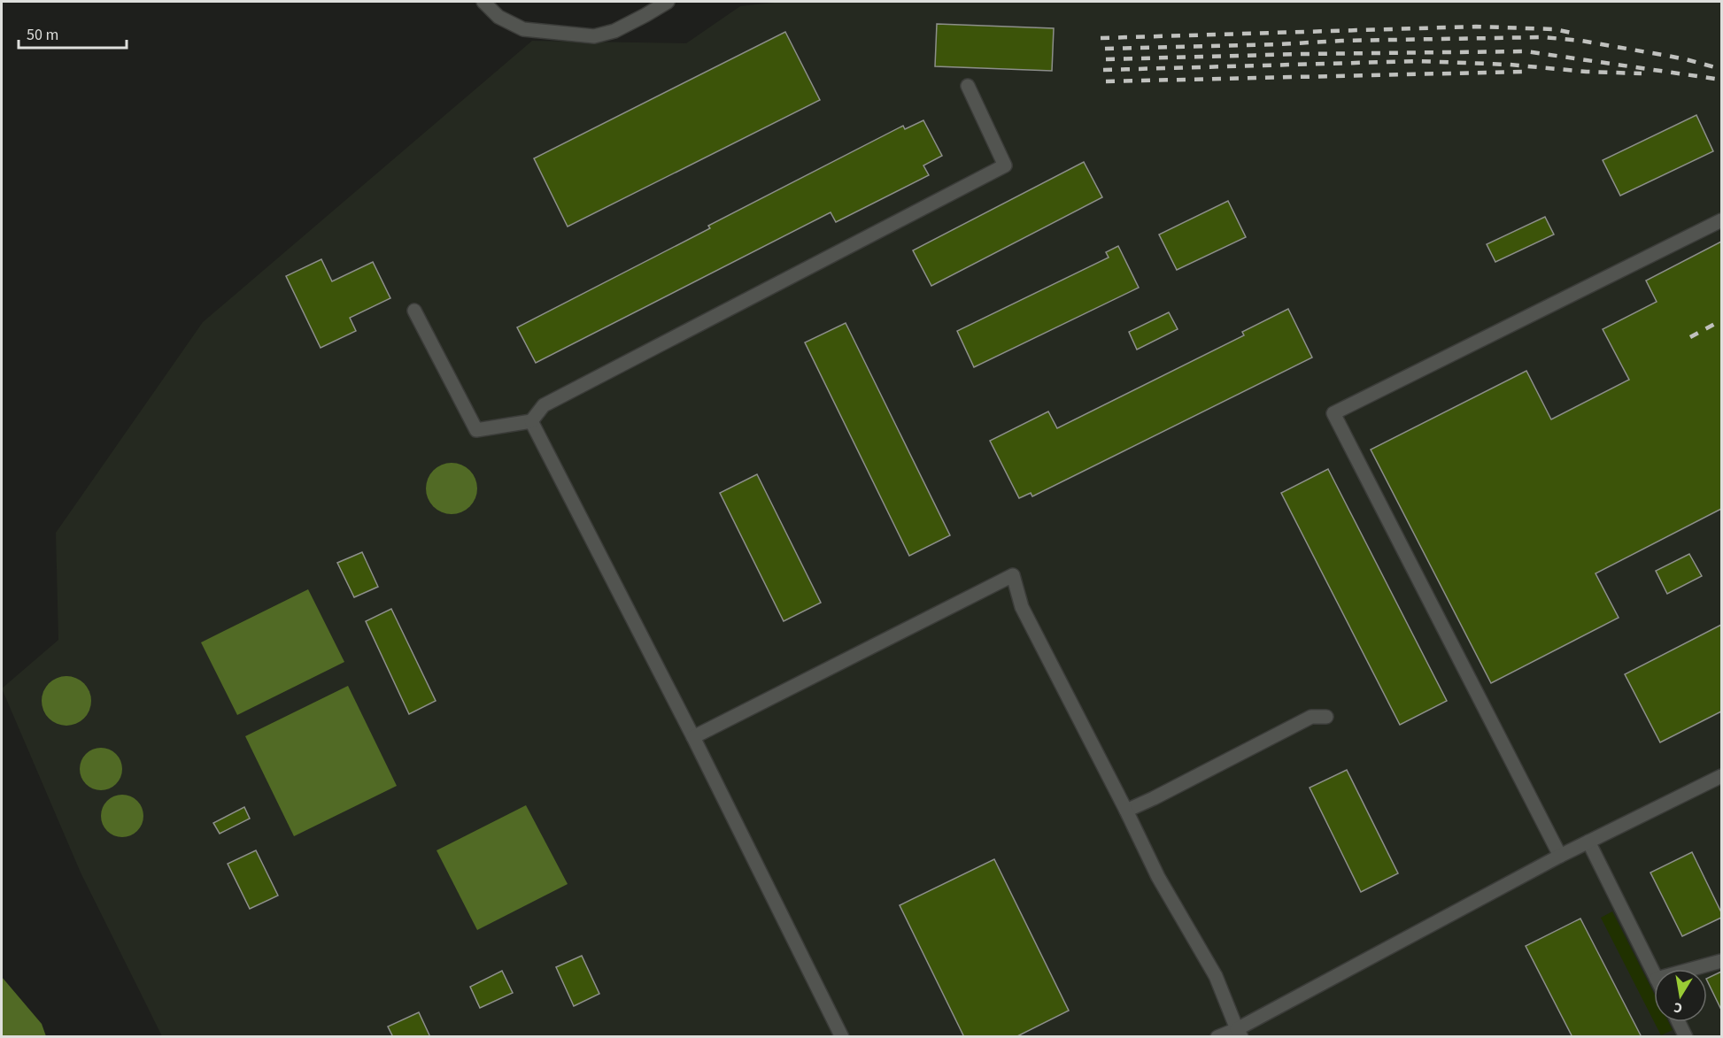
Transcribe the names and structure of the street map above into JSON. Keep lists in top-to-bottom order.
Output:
{
  "scale_bar": "50 m",
  "north": "bottom"
}
